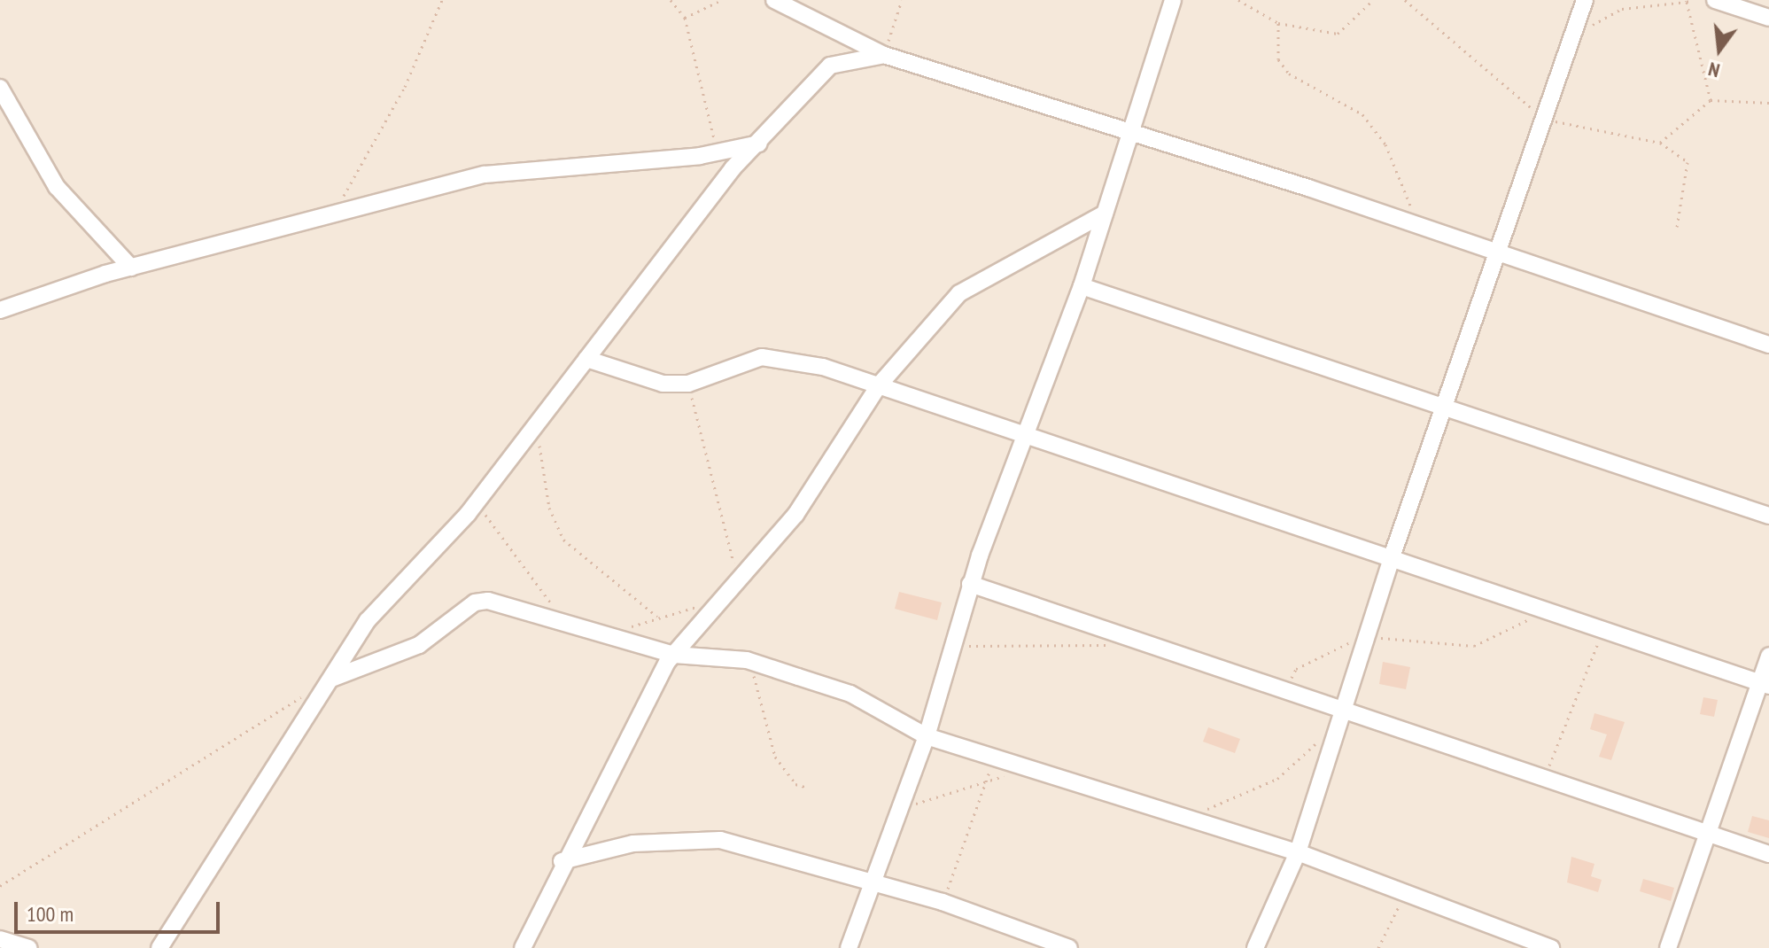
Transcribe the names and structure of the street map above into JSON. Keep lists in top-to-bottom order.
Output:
{
  "scale_bar": "100 m",
  "north": "bottom"
}
